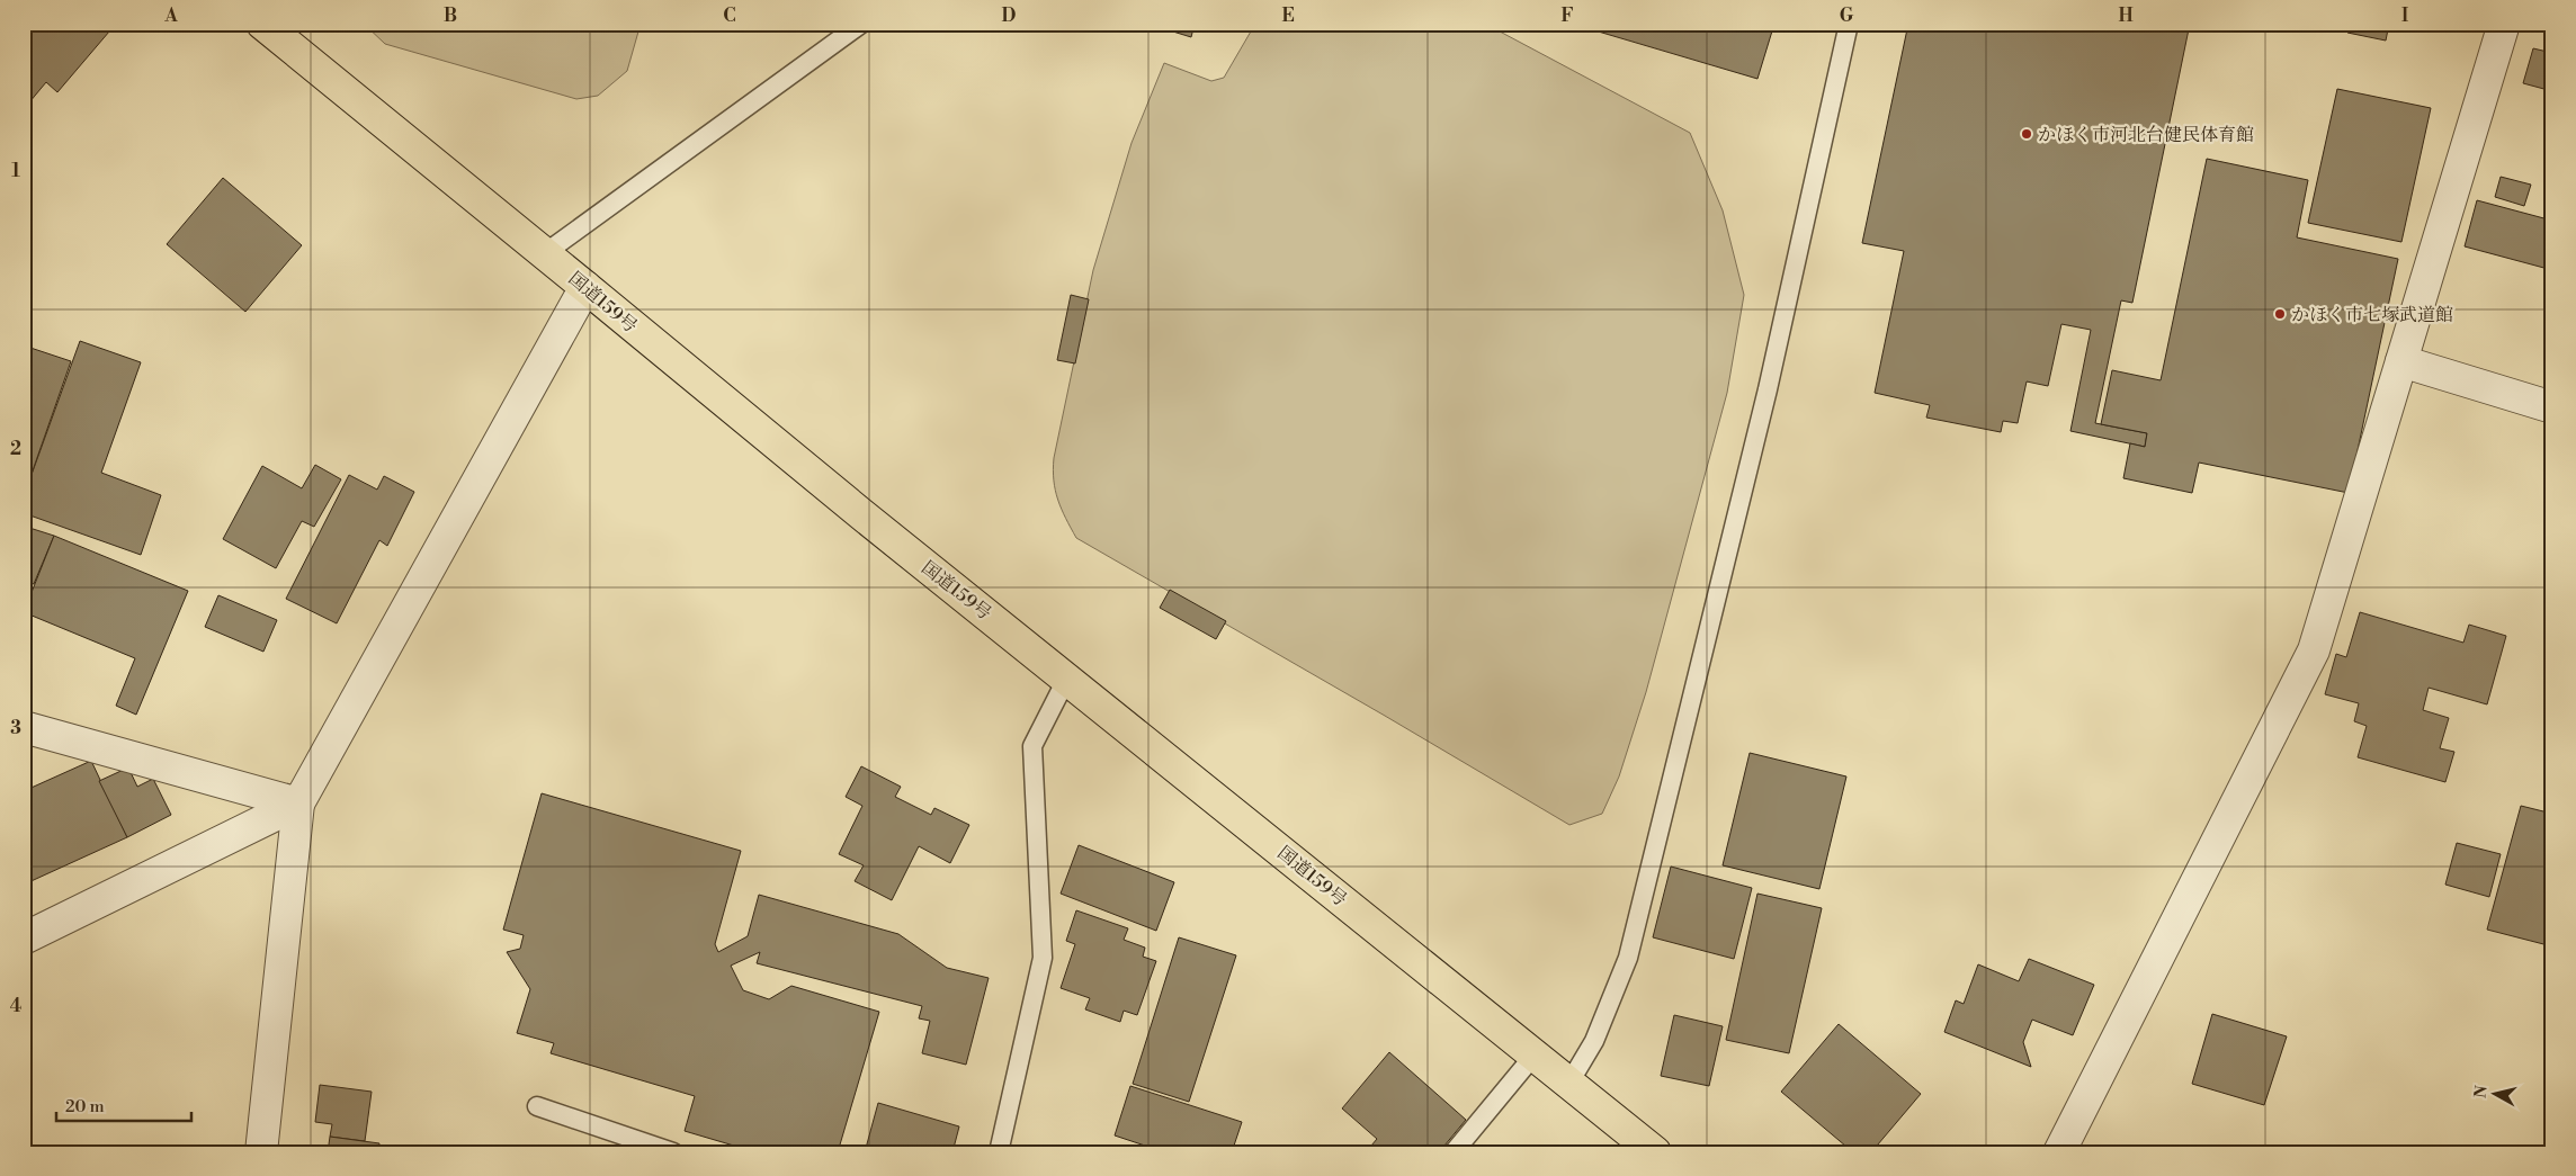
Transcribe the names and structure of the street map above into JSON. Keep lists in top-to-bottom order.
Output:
{
  "streets": {
    "highway": ["国道159号"]
  },
  "places": ["かほく市河北台健民体育館", "かほく市七塚武道館"],
  "scale_bar": "20 m",
  "north": "left",
  "grid": {
    "columns": [
      "A",
      "B",
      "C",
      "D",
      "E",
      "F",
      "G",
      "H",
      "I"
    ],
    "rows": [
      "1",
      "2",
      "3",
      "4"
    ]
  }
}
